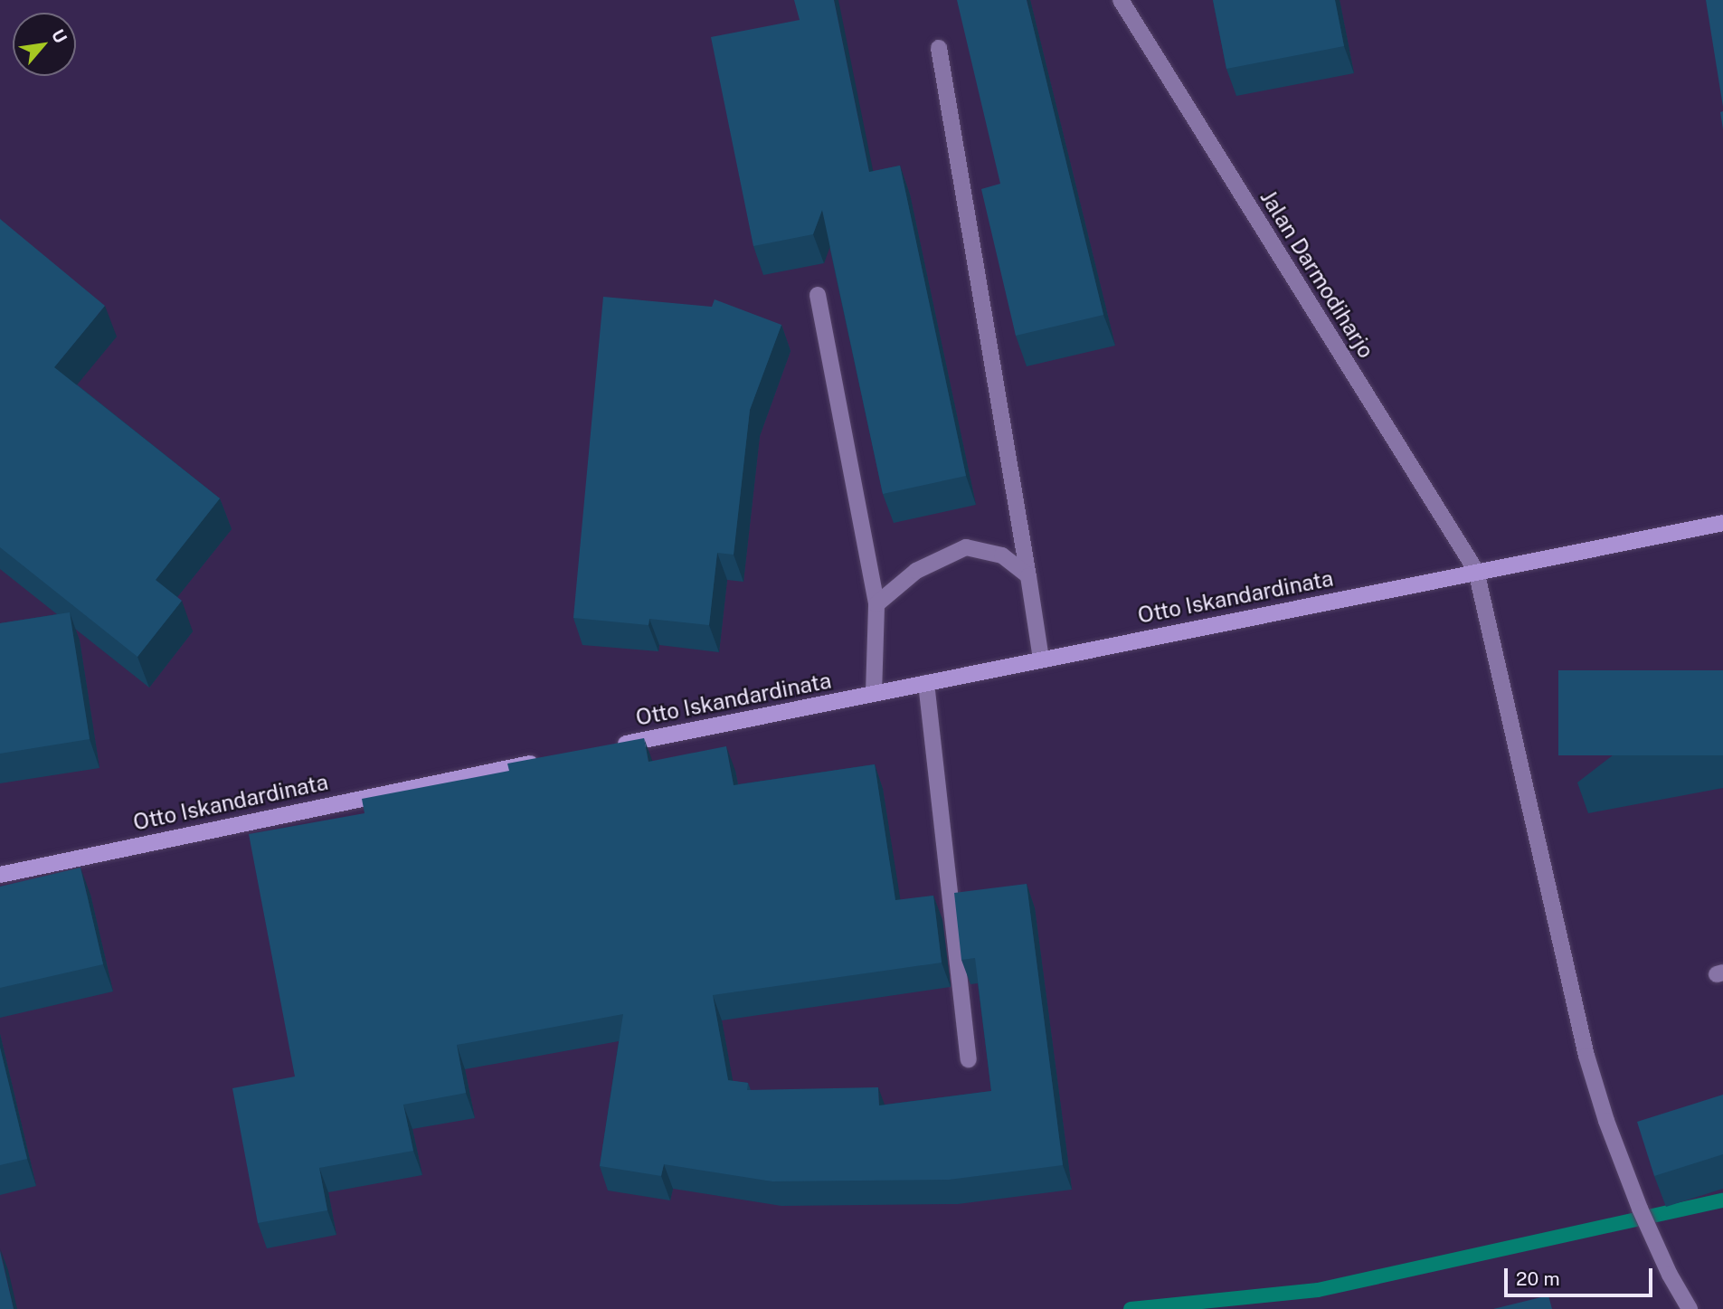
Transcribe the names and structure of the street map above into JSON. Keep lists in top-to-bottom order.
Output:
{
  "streets": {
    "main road": ["Otto Iskandardinata"],
    "street": ["Jalan Darmodiharjo"]
  },
  "crossings": [
    ["Jalan Darmodiharjo", "Otto Iskandardinata"]
  ],
  "scale_bar": "20 m",
  "north": "top right"
}
